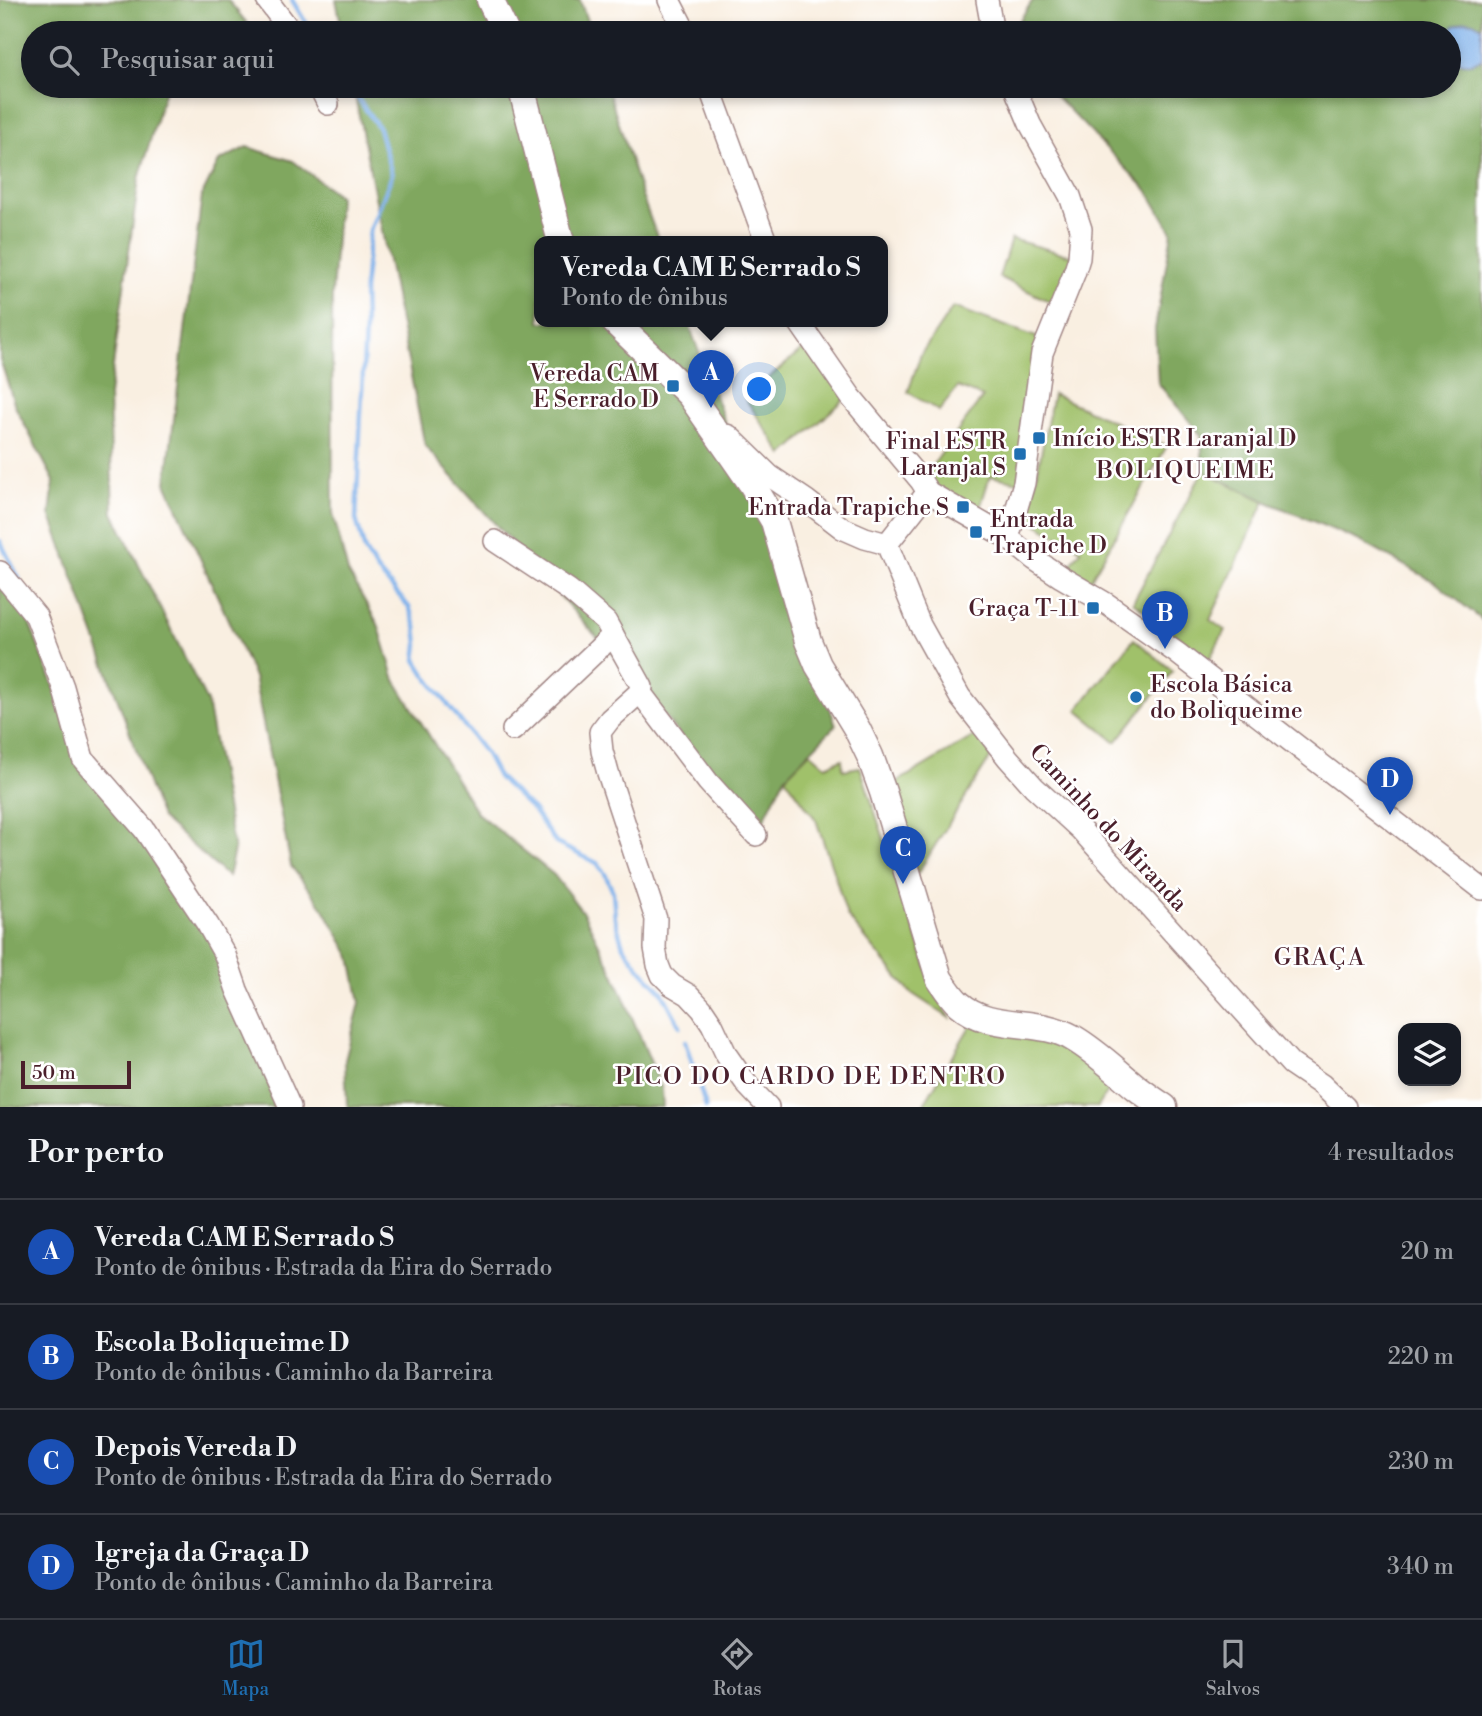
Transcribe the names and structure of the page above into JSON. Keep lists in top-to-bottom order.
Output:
{
  "streets": {
    "street": ["Caminho do Miranda"]
  },
  "districts": ["BOLIQUEIME", "GRAÇA", "PICO DO CARDO DE DENTRO"],
  "places": {
    "transit": [
      "Vereda CAM E Serrado D",
      "Início ESTR Laranjal D",
      "Final ESTR Laranjal S",
      "Entrada Trapiche S",
      "Entrada Trapiche D",
      "Graça T-11"
    ],
    "other": ["Escola Básica do Boliqueime"]
  },
  "scale_bar": "50 m",
  "page": {
    "search": "Pesquisar aqui",
    "popup": ["Vereda CAM E Serrado S", "Ponto de ônibus"],
    "pins": [
      "A",
      "B",
      "D",
      "C"
    ],
    "scale": "50 m",
    "heading": ["Por perto", "4 resultados"],
    "list": [
      {
        "mark": "A",
        "name": "Vereda CAM E Serrado S",
        "note": "Ponto de ônibus · Estrada da Eira do Serrado",
        "value": "20 m"
      },
      {
        "mark": "B",
        "name": "Escola Boliqueime D",
        "note": "Ponto de ônibus · Caminho da Barreira",
        "value": "220 m"
      },
      {
        "mark": "C",
        "name": "Depois Vereda D",
        "note": "Ponto de ônibus · Estrada da Eira do Serrado",
        "value": "230 m"
      },
      {
        "mark": "D",
        "name": "Igreja da Graça D",
        "note": "Ponto de ônibus · Caminho da Barreira",
        "value": "340 m"
      }
    ],
    "nav": ["Mapa", "Rotas", "Salvos"]
  }
}
